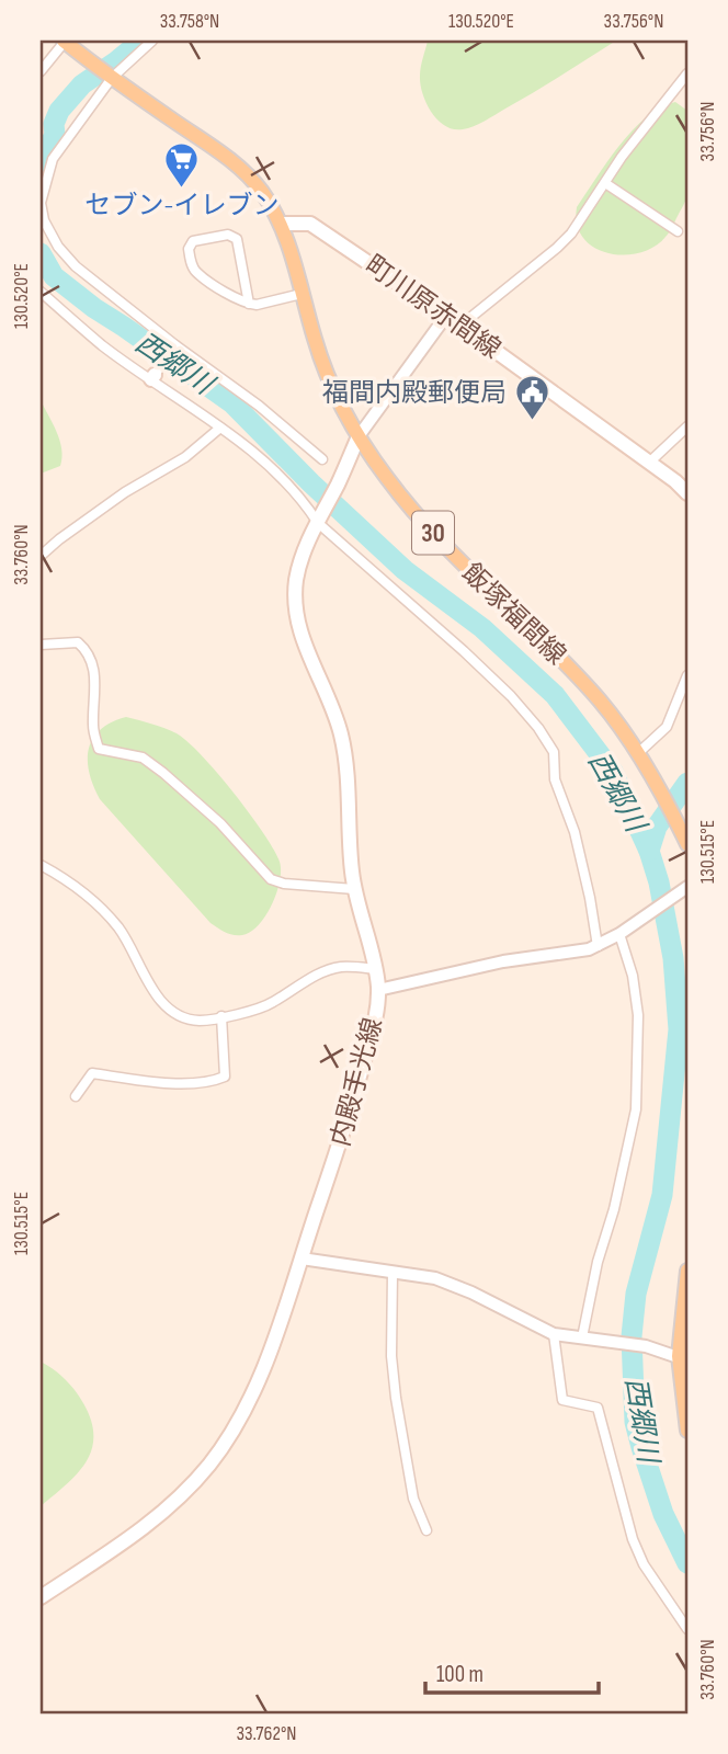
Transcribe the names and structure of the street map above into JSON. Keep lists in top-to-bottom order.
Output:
{
  "streets": {
    "main road": [
      "町川原赤間線",
      "30",
      "飯塚福間線",
      "内殿手光線"
    ]
  },
  "crossings": [
    ["町川原赤間線", "飯塚福間線"],
    ["飯塚福間線", "内殿手光線"]
  ],
  "water": ["西郷川"],
  "places": {
    "supermarket": ["セブン-イレブン"],
    "public building": ["福間内殿郵便局"]
  },
  "scale_bar": "100 m",
  "coordinates": [
    "33.758°N",
    "130.520°E",
    "33.756°N",
    "33.760°N",
    "130.515°E",
    "33.762°N"
  ]
}
